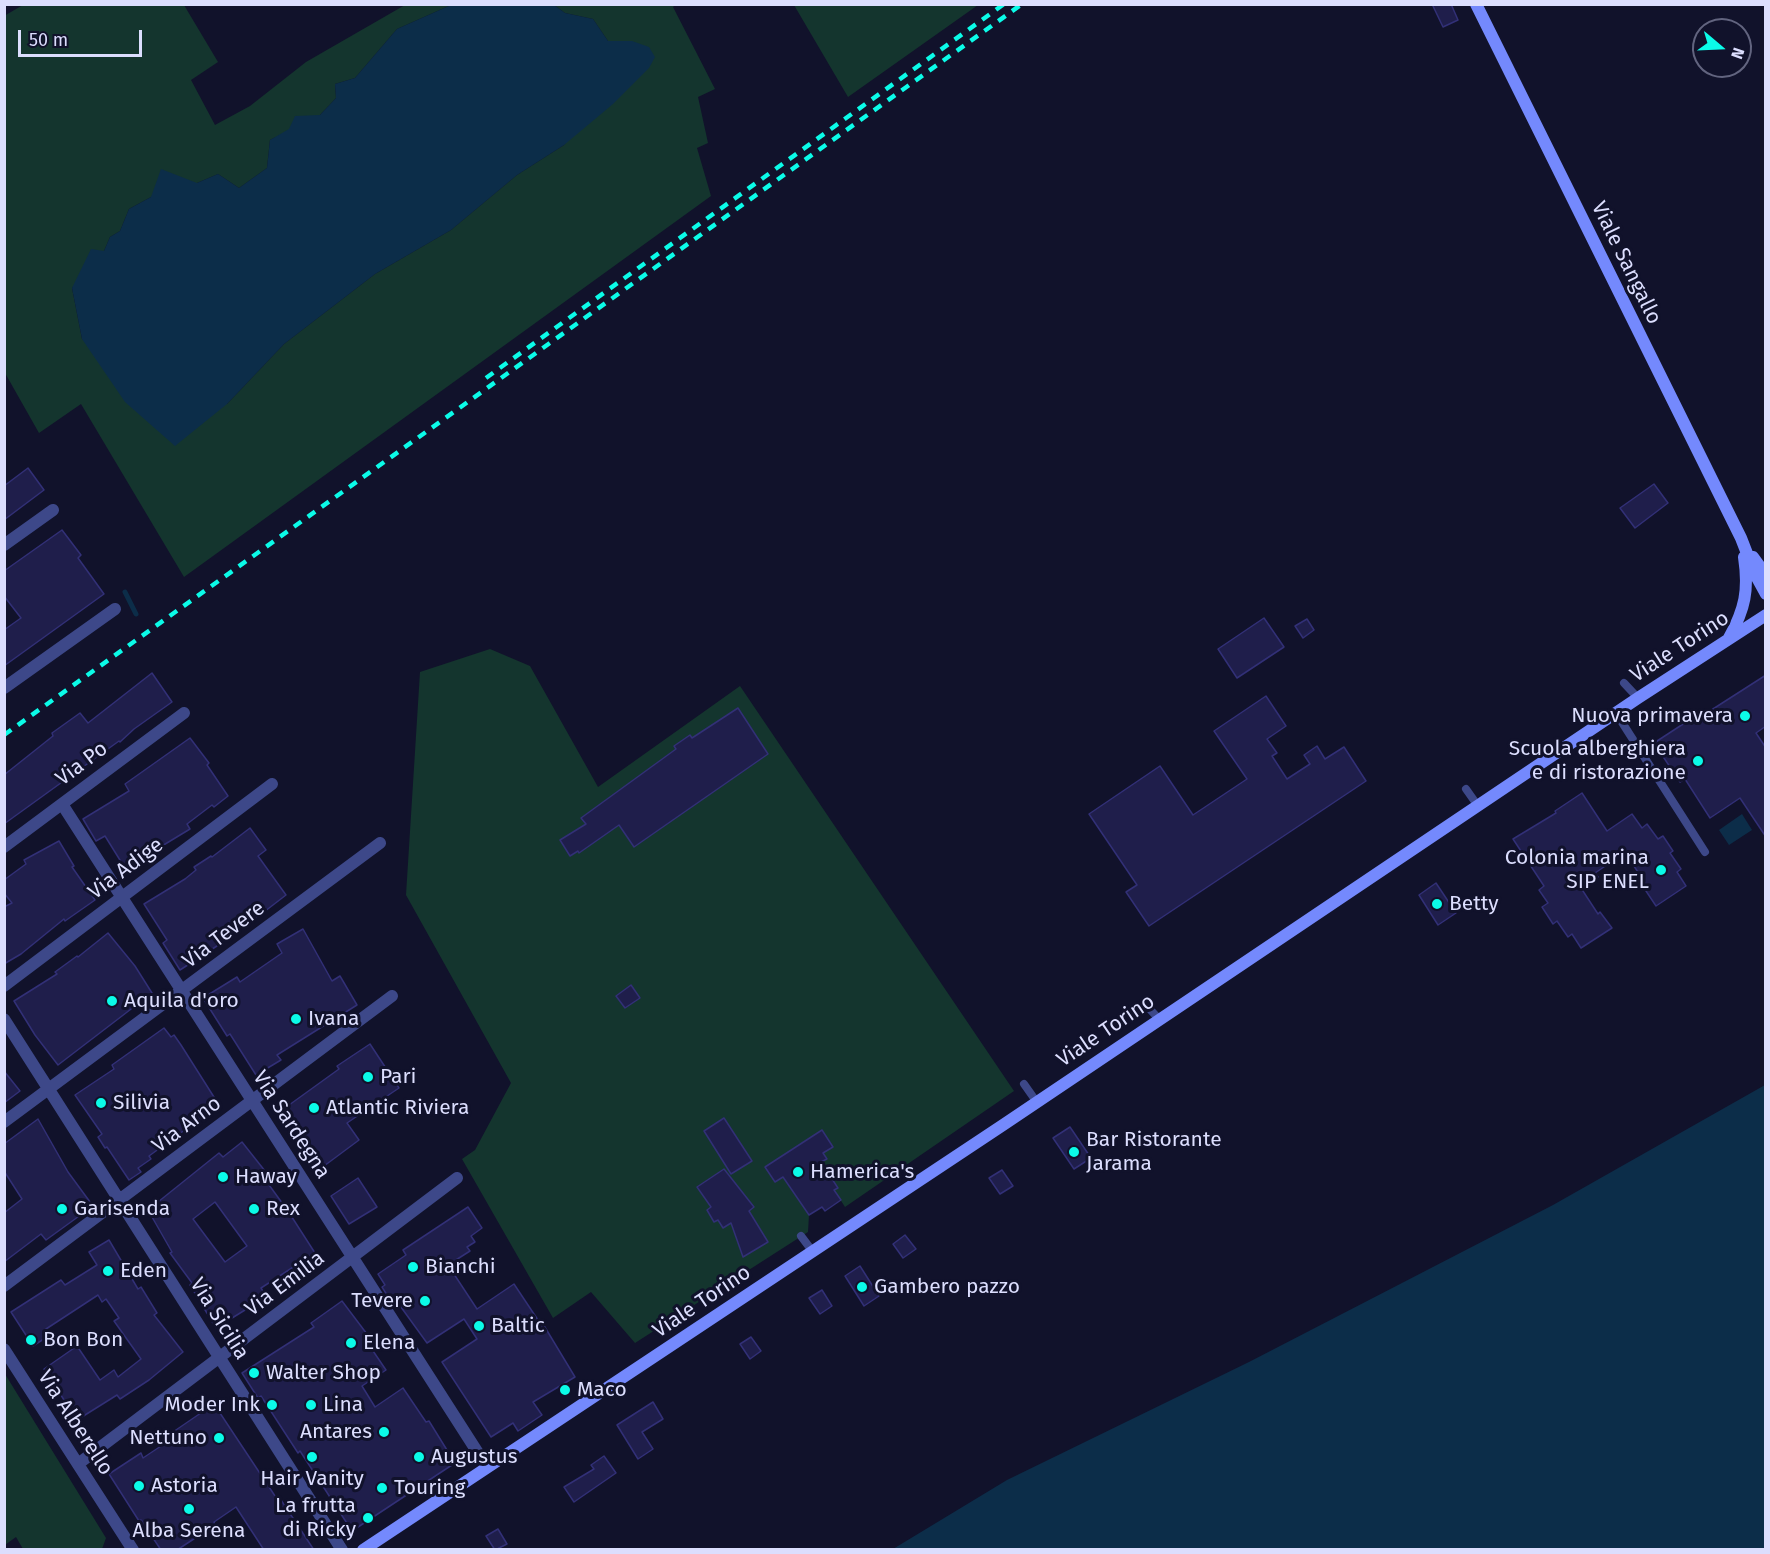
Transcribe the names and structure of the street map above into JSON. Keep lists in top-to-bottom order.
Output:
{
  "streets": {
    "street": [
      "Viale Sangallo",
      "Viale Torino",
      "Via Po",
      "Via Adige",
      "Via Tevere",
      "Via Arno",
      "Via Sardegna",
      "Via Emilia",
      "Via Sicilia",
      "Via Alberello"
    ]
  },
  "crossings": [
    ["Viale Sangallo", "Viale Torino"],
    ["Viale Torino", "Via Sardegna"],
    ["Via Po", "Via Sardegna"],
    ["Via Adige", "Via Sardegna"],
    ["Via Tevere", "Via Sardegna"],
    ["Via Tevere", "Via Sicilia"],
    ["Via Arno", "Via Sardegna"],
    ["Via Arno", "Via Sicilia"],
    ["Via Sardegna", "Via Emilia"],
    ["Via Emilia", "Via Sicilia"],
    ["Via Emilia", "Via Alberello"]
  ],
  "places": [
    "Nuova primavera",
    "Scuola alberghiera e di ristorazione",
    "Colonia marina SIP ENEL",
    "Betty",
    "Aquila d'oro",
    "Ivana",
    "Pari",
    "Silivia",
    "Atlantic Riviera",
    "Bar Ristorante Jarama",
    "Hamerica's",
    "Haway",
    "Garisenda",
    "Rex",
    "Bianchi",
    "Eden",
    "Gambero pazzo",
    "Tevere",
    "Baltic",
    "Bon Bon",
    "Elena",
    "Walter Shop",
    "Maco",
    "Moder Ink",
    "Lina",
    "Antares",
    "Nettuno",
    "Hair Vanity",
    "Augustus",
    "Astoria",
    "Touring",
    "Alba Serena",
    "La frutta di Ricky"
  ],
  "scale_bar": "50 m",
  "north": "right"
}
